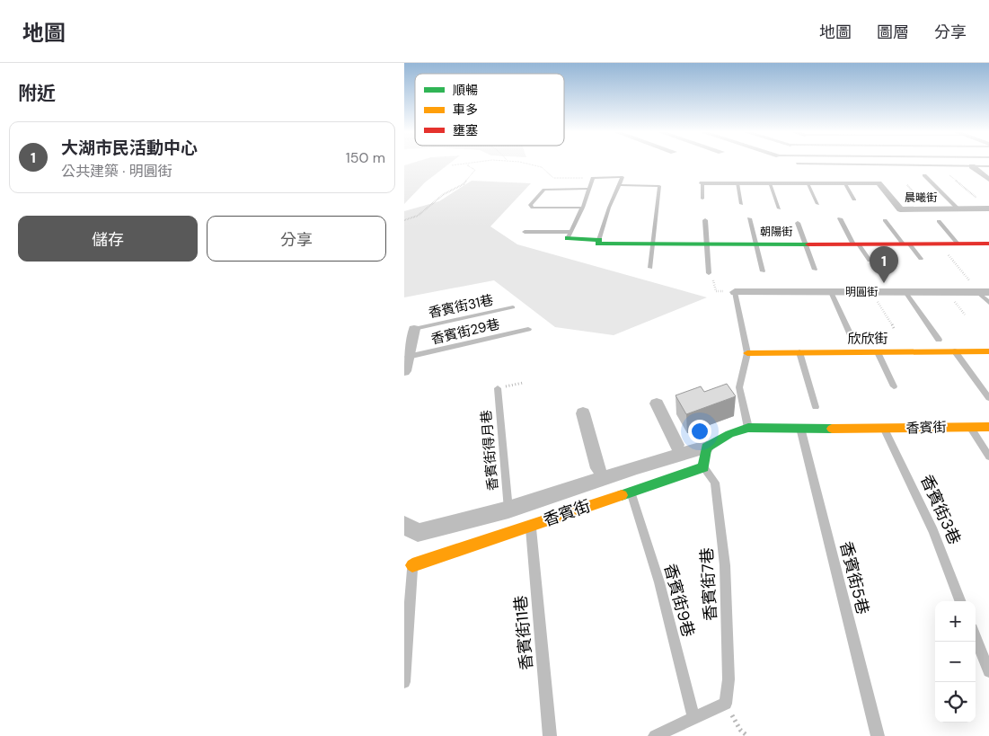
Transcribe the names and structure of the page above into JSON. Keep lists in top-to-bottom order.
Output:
{
  "streets": {
    "street": [
      "晨曦街",
      "朝陽街",
      "明圓街",
      "欣欣街",
      "香賓街"
    ],
    "lane": [
      "香賓街31巷",
      "香賓街29巷",
      "香賓街得月巷",
      "香賓街3巷",
      "香賓街5巷",
      "香賓街7巷",
      "香賓街9巷",
      "香賓街11巷"
    ]
  },
  "crossings": [
    ["香賓街", "香賓街得月巷"],
    ["香賓街", "香賓街3巷"],
    ["香賓街", "香賓街5巷"],
    ["香賓街", "香賓街7巷"],
    ["香賓街", "香賓街9巷"],
    ["香賓街", "香賓街11巷"]
  ],
  "legend": ["順暢", "車多", "壅塞"],
  "page": {
    "header": "地圖",
    "nav": ["地圖", "圖層", "分享"],
    "heading": "附近",
    "list": [
      {
        "mark": "1",
        "name": "大湖市民活動中心",
        "note": "公共建築 · 明圓街",
        "value": "150 m"
      }
    ],
    "buttons": ["儲存", "分享"],
    "pins": "1",
    "map_buttons": ["+", "−"]
  }
}
